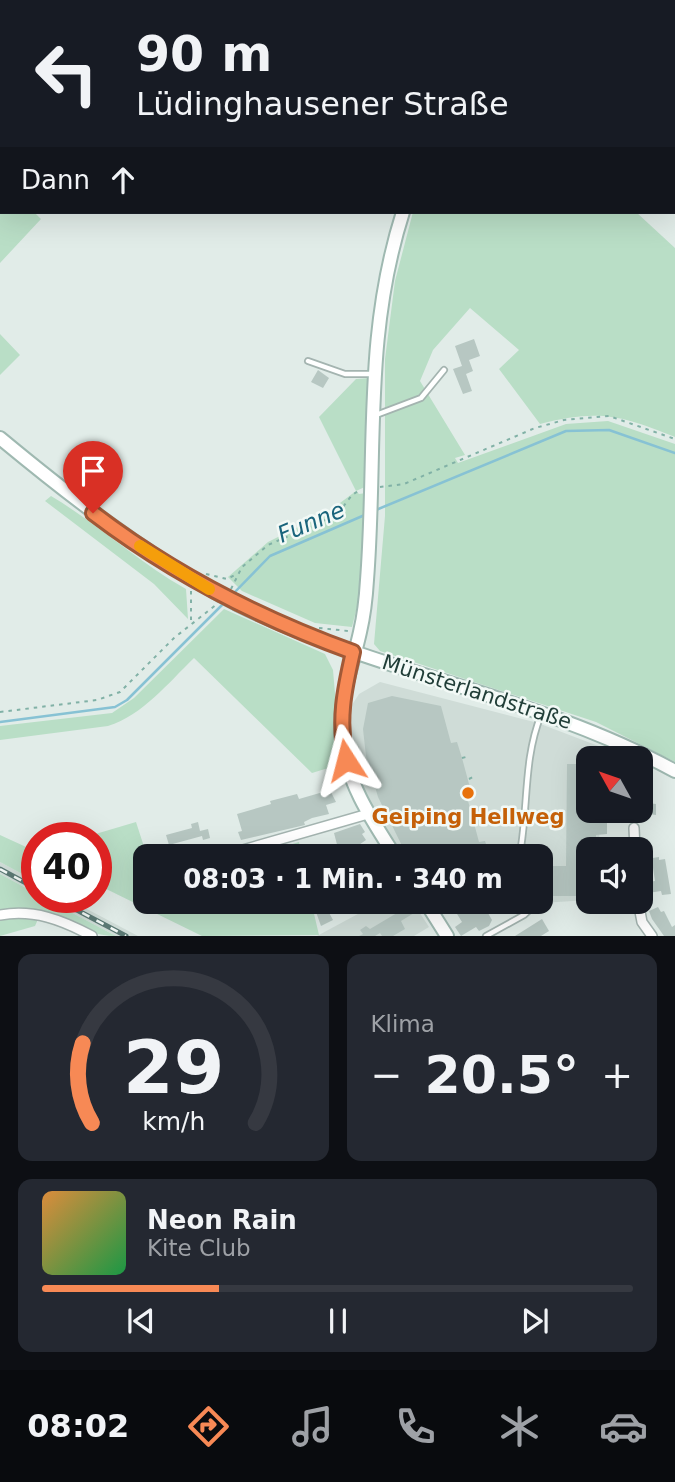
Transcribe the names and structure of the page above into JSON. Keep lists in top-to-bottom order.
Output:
{
  "streets": {
    "main road": ["Münsterlandstraße"]
  },
  "water": ["Funne"],
  "places": ["Geiping Hellweg"],
  "north": "top left",
  "page": {
    "turn": ["90 m", "Lüdinghausener Straße"],
    "then": "Dann",
    "limit": "40",
    "trip": "08:03 · 1 Min. · 340 m",
    "tile": "Klima",
    "heat": ["−", "20.5°", "+"],
    "song": ["Neon Rain", "Kite Club"],
    "tabs": "08:02",
    "gauge": ["29", "km/h"]
  }
}
